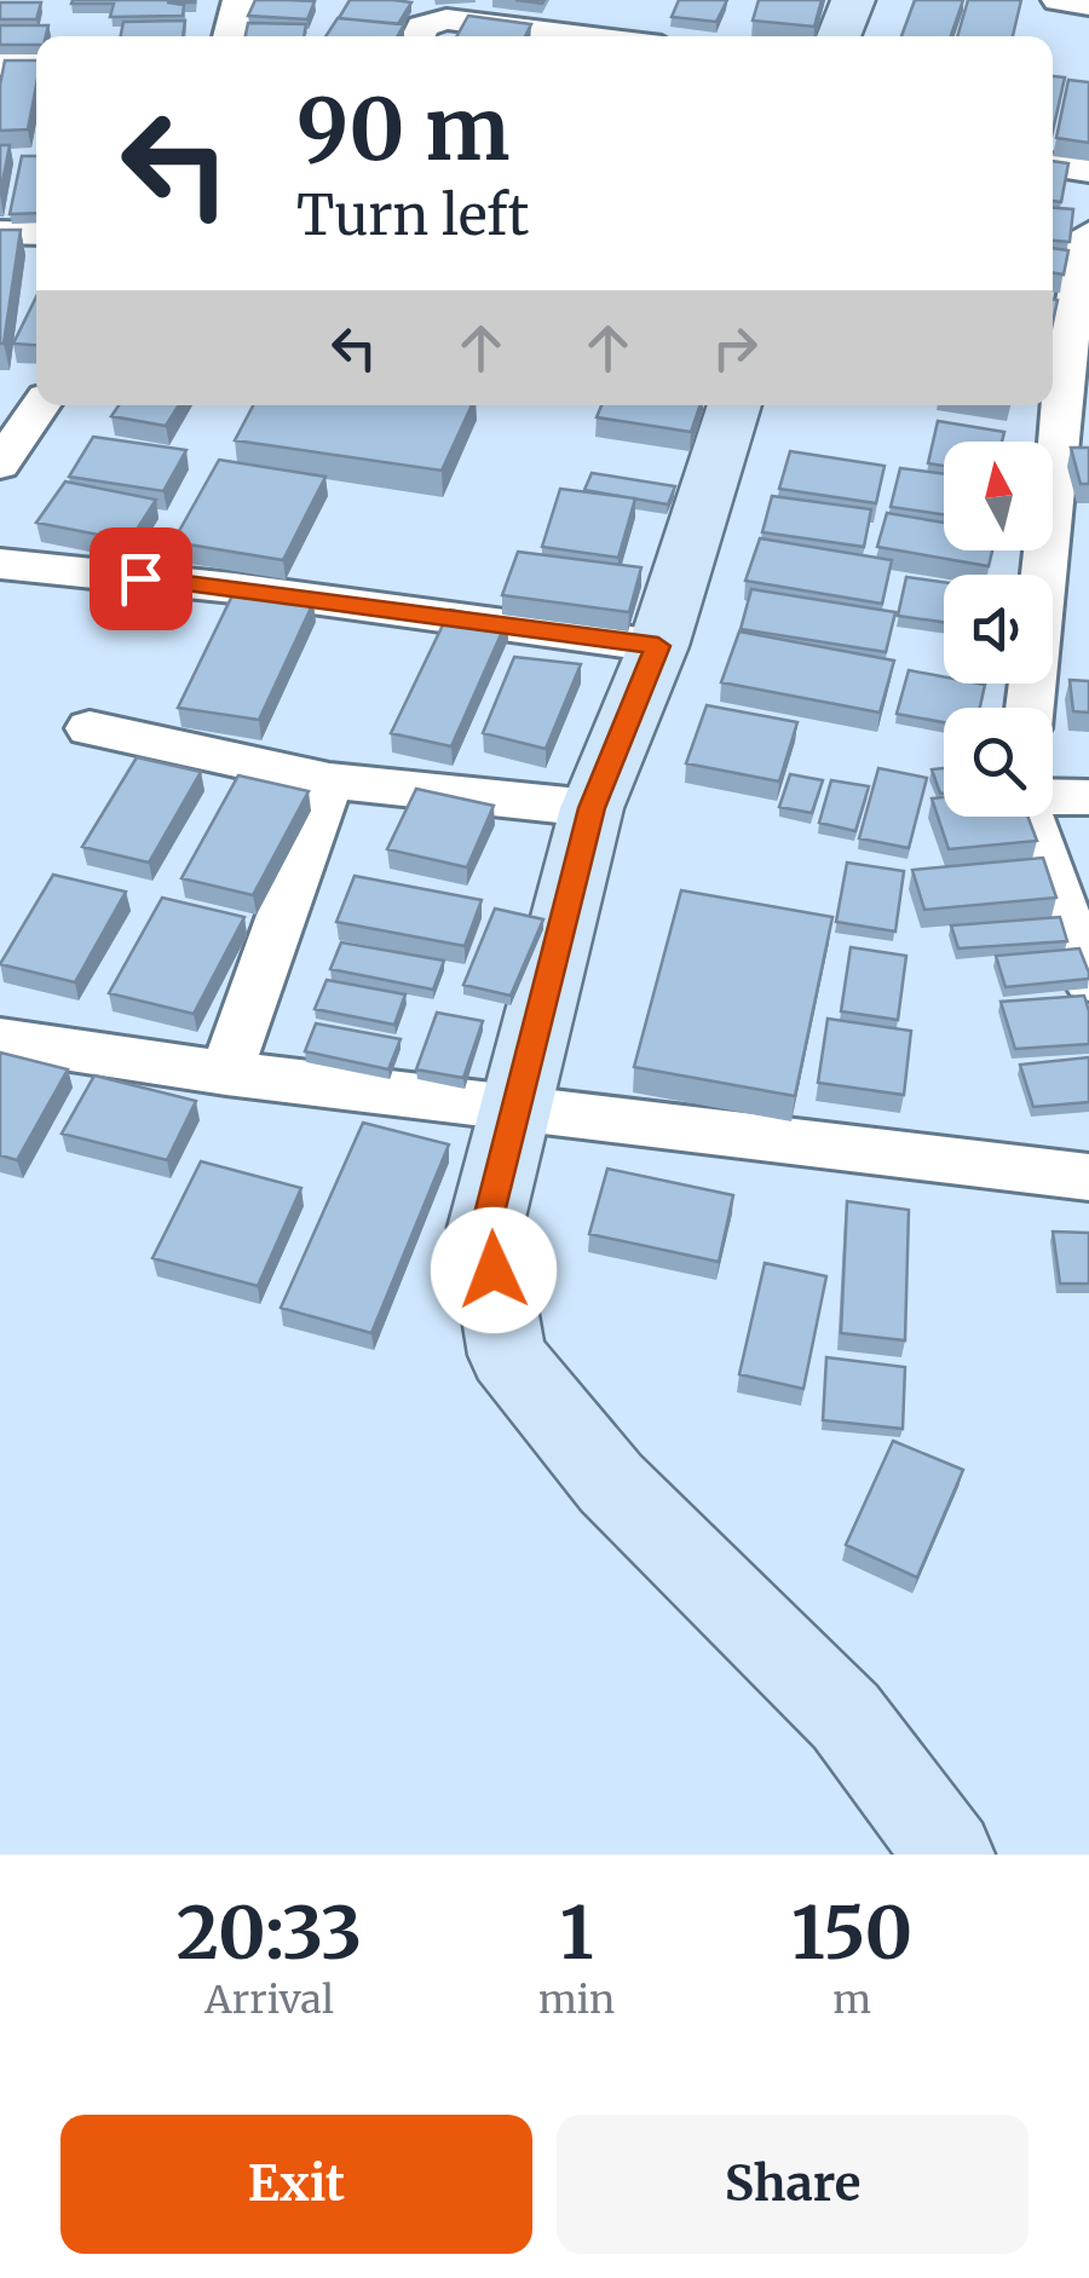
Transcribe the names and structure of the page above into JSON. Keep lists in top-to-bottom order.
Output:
{
  "north": "top",
  "page": {
    "turn": ["90 m", "Turn left"],
    "eta": [
      "20:33",
      "Arrival",
      "1",
      "min",
      "150",
      "m"
    ],
    "buttons": ["Exit", "Share"]
  }
}
